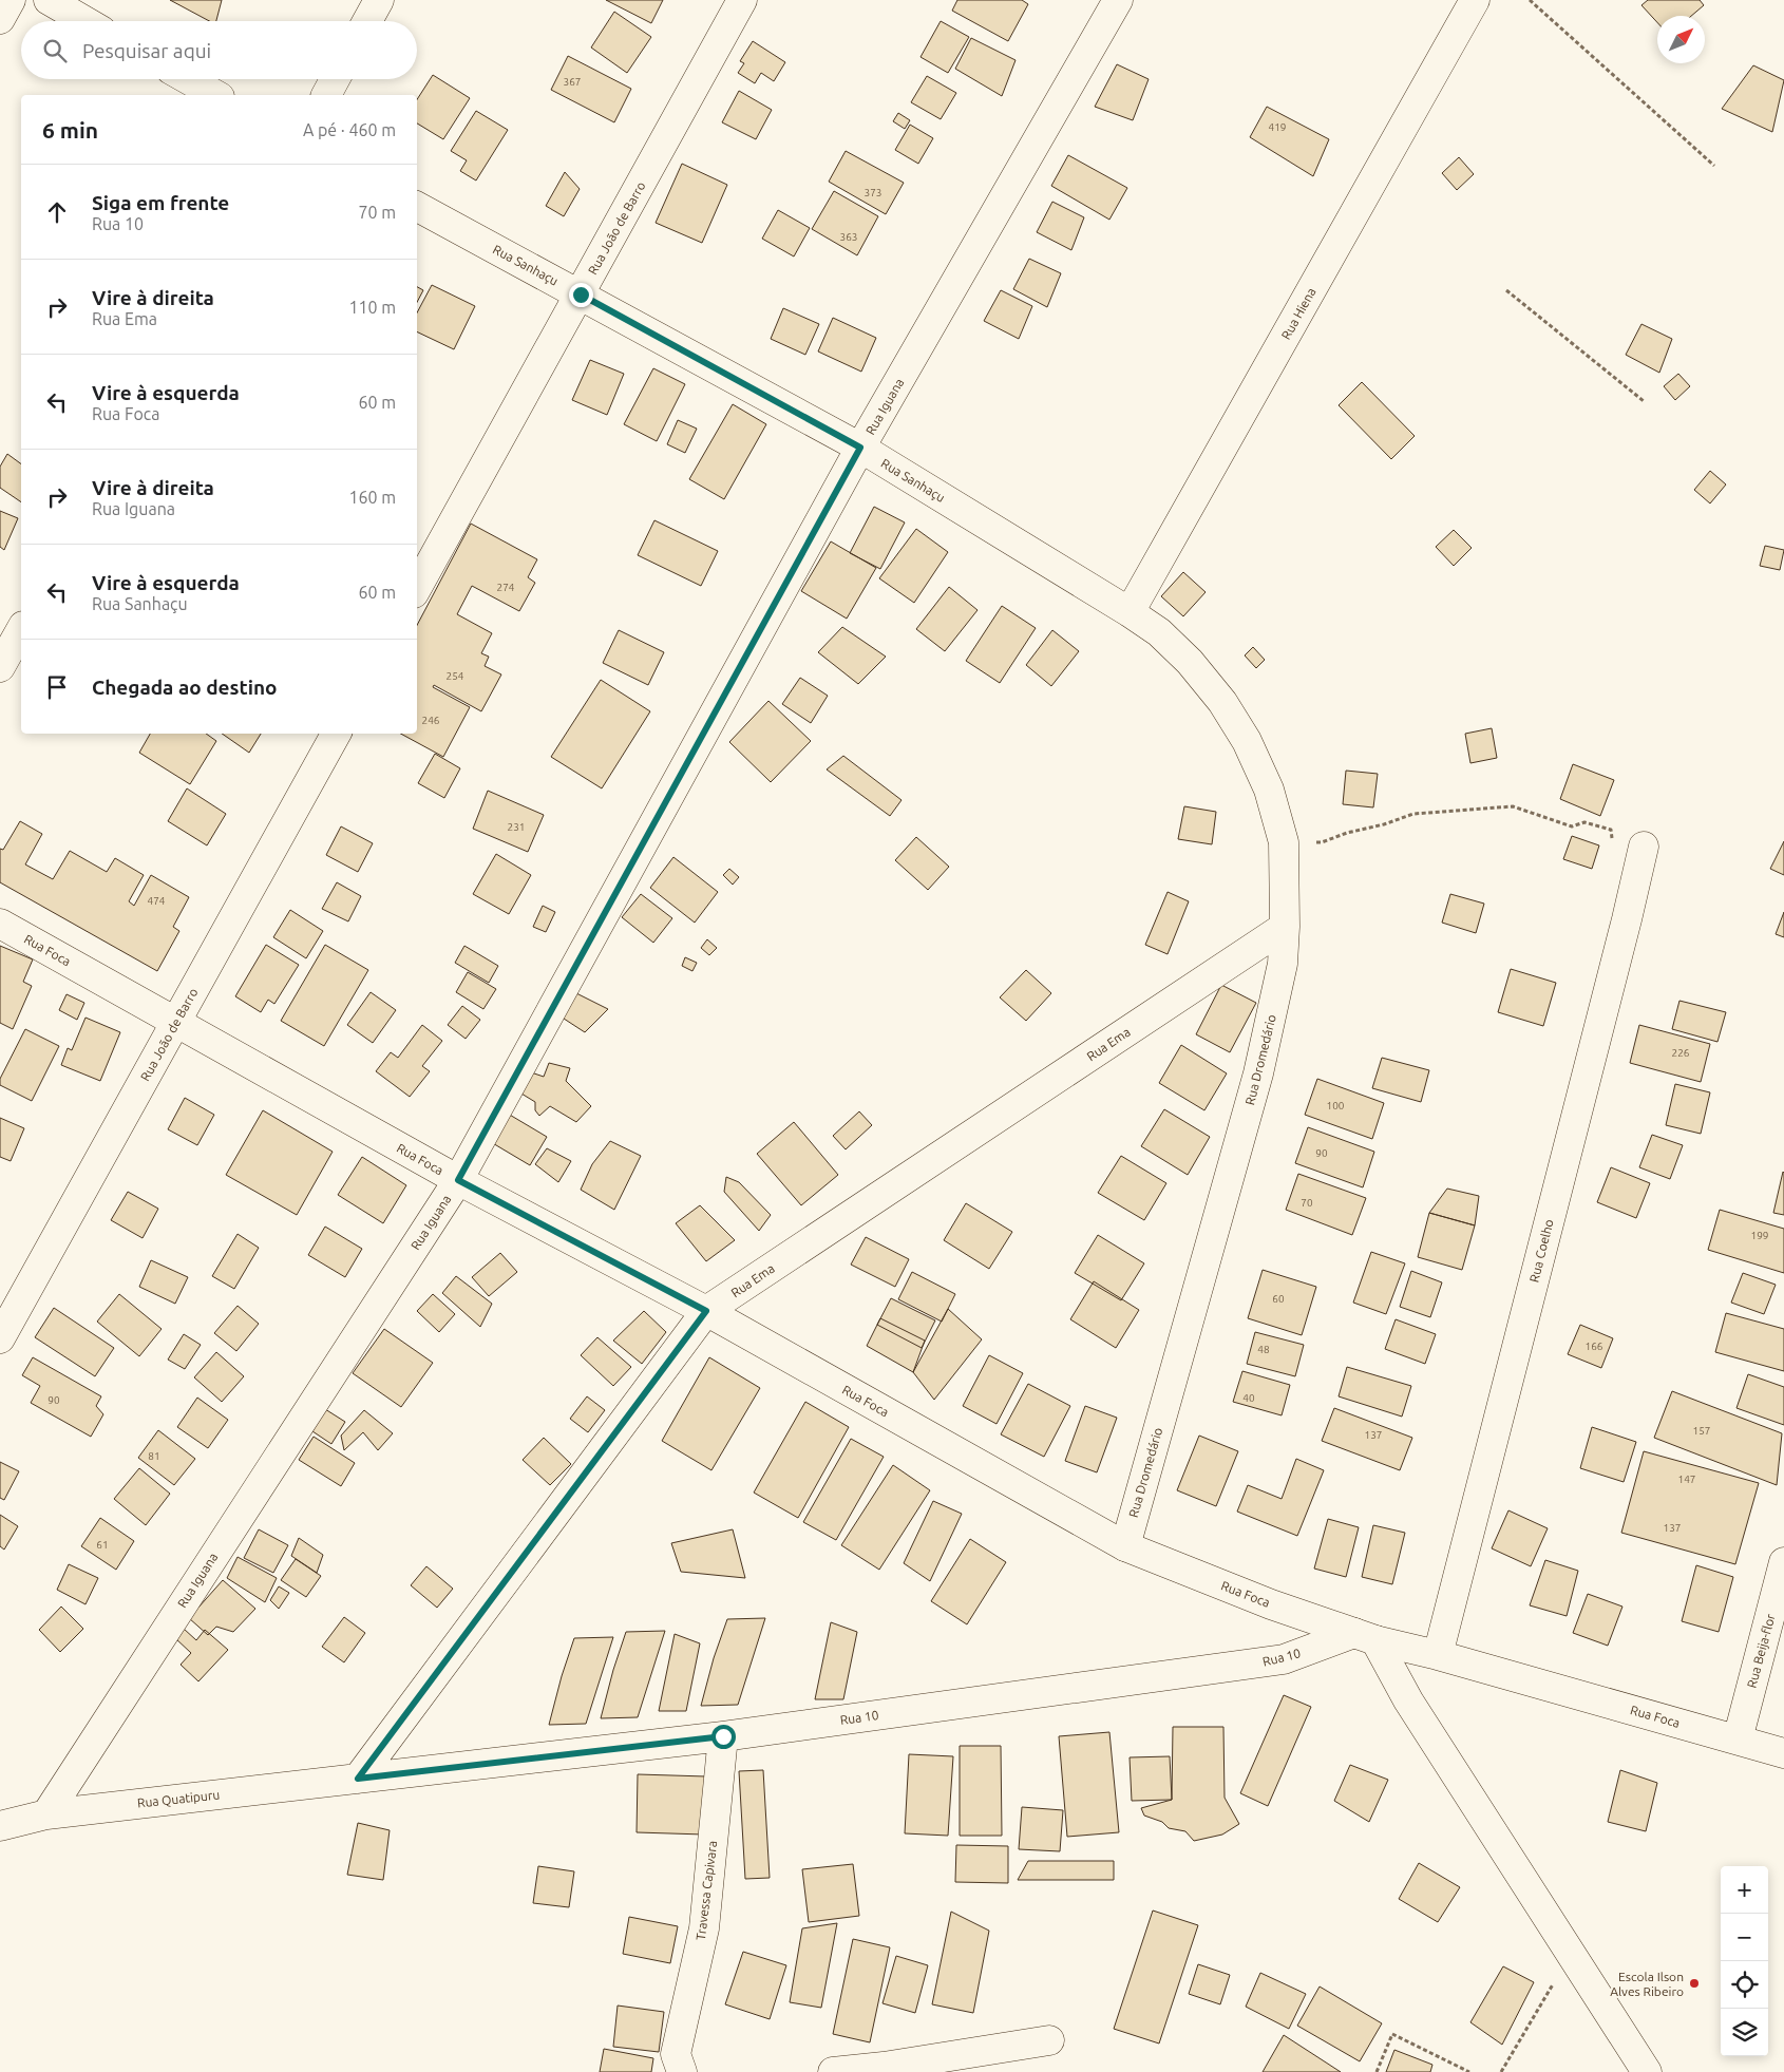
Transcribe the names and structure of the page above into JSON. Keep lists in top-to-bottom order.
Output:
{
  "streets": {
    "street": [
      "Rua João de Barro",
      "Rua Sanhaçu",
      "Rua Hiena",
      "Rua Iguana",
      "Rua Foca",
      "Rua Ema",
      "Rua Dromedário",
      "Rua Coelho",
      "Rua Beija-flor",
      "Rua 10",
      "Rua Quatipuru",
      "Travessa Capivara"
    ]
  },
  "crossings": [
    ["Rua João de Barro", "Rua Sanhaçu"],
    ["Rua João de Barro", "Rua Foca"],
    ["Rua Sanhaçu", "Rua Hiena"],
    ["Rua Sanhaçu", "Rua Iguana"],
    ["Rua Sanhaçu", "Rua Dromedário"],
    ["Rua Hiena", "Rua Dromedário"],
    ["Rua Iguana", "Rua Foca"],
    ["Rua Iguana", "Rua Quatipuru"],
    ["Rua Foca", "Rua Ema"],
    ["Rua Foca", "Rua Dromedário"],
    ["Rua Foca", "Rua Coelho"],
    ["Rua Foca", "Rua Beija-flor"],
    ["Rua Foca", "Rua 10"],
    ["Rua Ema", "Rua Dromedário"],
    ["Rua Ema", "Rua 10"],
    ["Rua Ema", "Rua Quatipuru"],
    ["Rua 10", "Rua Quatipuru"],
    ["Rua 10", "Travessa Capivara"]
  ],
  "places": ["Escola Ilson Alves Ribeiro"],
  "house_numbers": [
    "367",
    "419",
    "373",
    "363",
    "274",
    "254",
    "246",
    "231",
    "474",
    "226",
    "100",
    "90",
    "70",
    "199",
    "60",
    "166",
    "48",
    "40",
    "90",
    "157",
    "137",
    "81",
    "147",
    "137",
    "61"
  ],
  "north": "top right",
  "page": {
    "search": "Pesquisar aqui",
    "heading": ["6 min", "A pé · 460 m"],
    "list": [
      ["Siga em frente", "Rua 10", "70 m"],
      ["Vire à direita", "Rua Ema", "110 m"],
      ["Vire à esquerda", "Rua Foca", "60 m"],
      ["Vire à direita", "Rua Iguana", "160 m"],
      ["Vire à esquerda", "Rua Sanhaçu", "60 m"],
      "Chegada ao destino"
    ],
    "map_buttons": ["+", "−"]
  }
}
